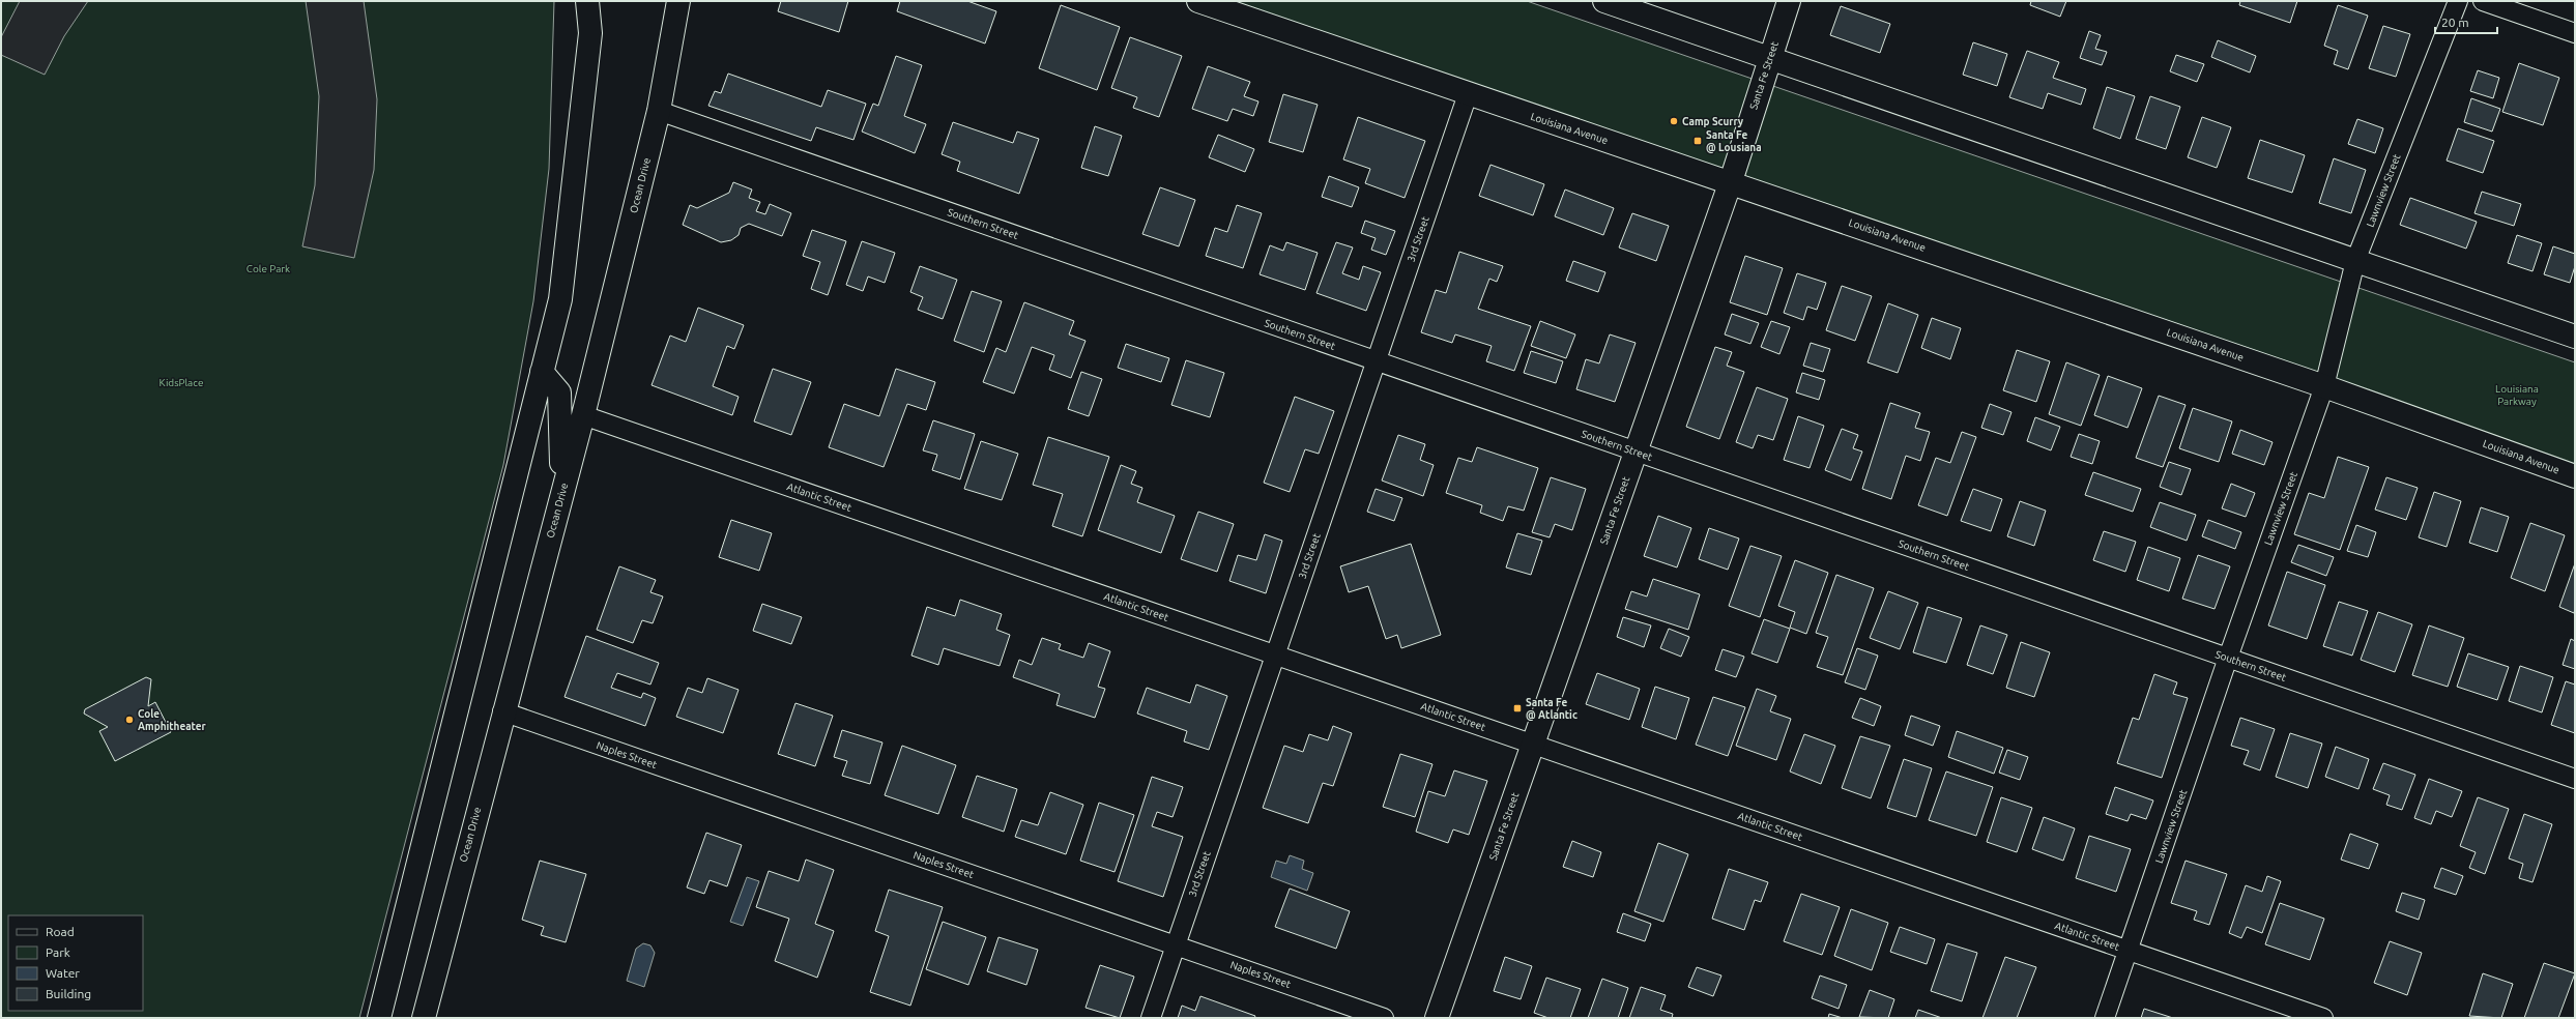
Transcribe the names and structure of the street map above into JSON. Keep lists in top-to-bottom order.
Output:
{
  "streets": {
    "main road": ["Santa Fe Street", "Louisiana Avenue", "Ocean Drive"],
    "street": [
      "Lawnview Street",
      "Southern Street",
      "3rd Street",
      "Atlantic Street",
      "Naples Street"
    ]
  },
  "crossings": [
    ["Santa Fe Street", "Louisiana Avenue"],
    ["Santa Fe Street", "Southern Street"],
    ["Santa Fe Street", "Atlantic Street"],
    ["Louisiana Avenue", "Lawnview Street"],
    ["Louisiana Avenue", "3rd Street"],
    ["Ocean Drive", "Southern Street"],
    ["Ocean Drive", "Atlantic Street"],
    ["Ocean Drive", "Naples Street"],
    ["Lawnview Street", "Southern Street"],
    ["Lawnview Street", "Atlantic Street"],
    ["Southern Street", "3rd Street"],
    ["3rd Street", "Atlantic Street"],
    ["3rd Street", "Naples Street"]
  ],
  "parks": ["Cole Park", "KidsPlace", "Louisiana Parkway"],
  "places": {
    "other": ["Camp Scurry", "Cole Amphitheater"],
    "transit": ["Santa Fe @ Lousiana", "Santa Fe @ Atlantic"]
  },
  "legend": [
    "Road",
    "Park",
    "Water",
    "Building"
  ],
  "scale_bar": "20 m"
}
